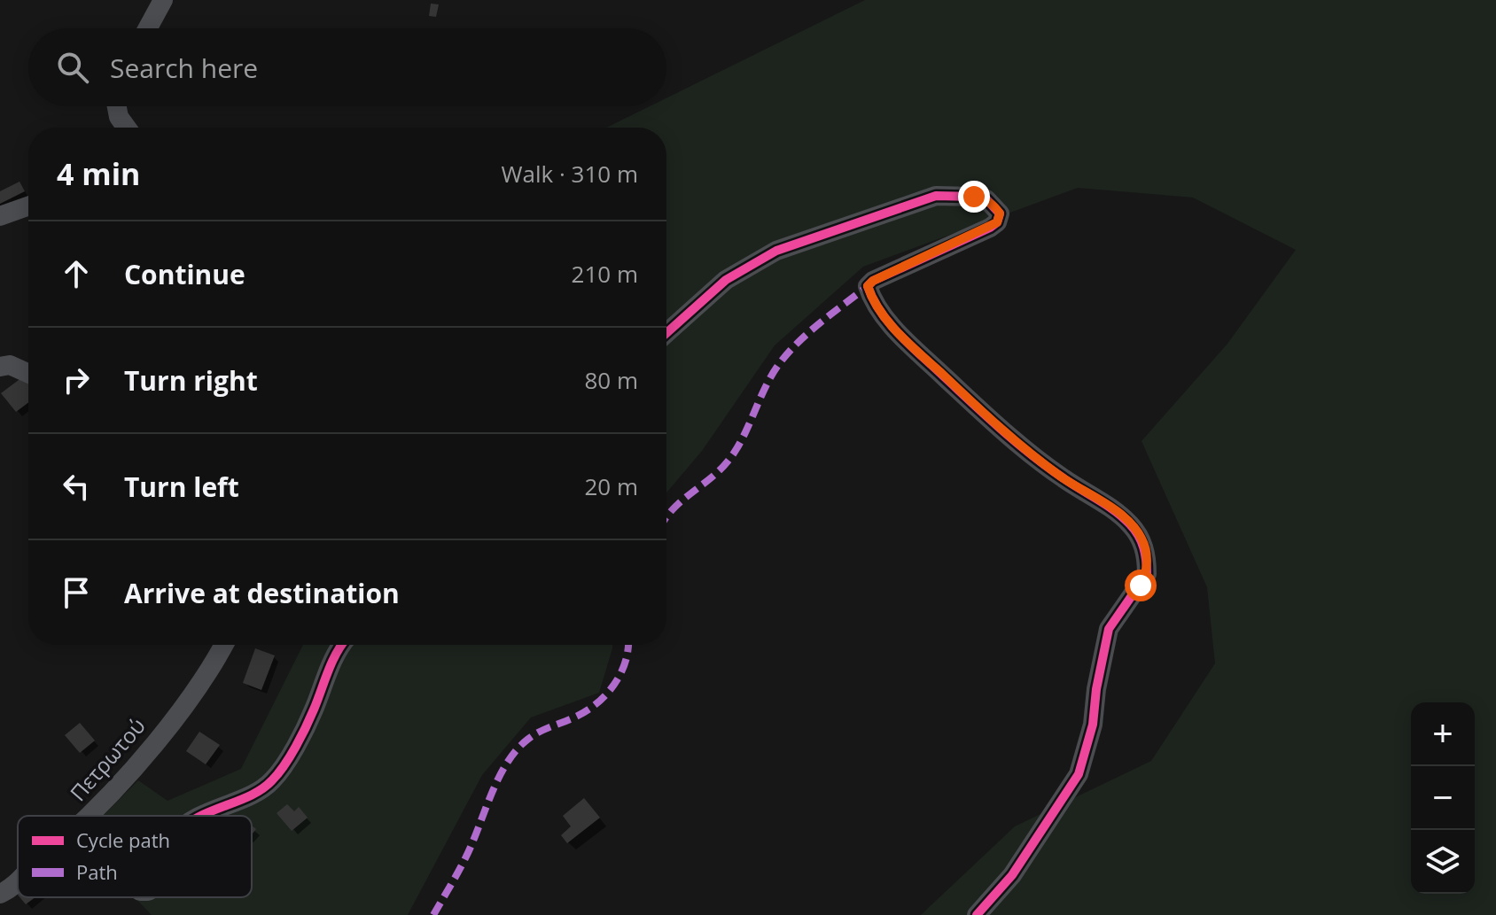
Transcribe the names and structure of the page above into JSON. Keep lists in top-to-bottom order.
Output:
{
  "streets": {
    "street": ["Πετρωτού"]
  },
  "legend": ["Cycle path", "Path"],
  "page": {
    "search": "Search here",
    "heading": ["4 min", "Walk · 310 m"],
    "list": [
      ["Continue", "210 m"],
      ["Turn right", "80 m"],
      ["Turn left", "20 m"],
      "Arrive at destination"
    ],
    "map_buttons": ["+", "−"]
  }
}
